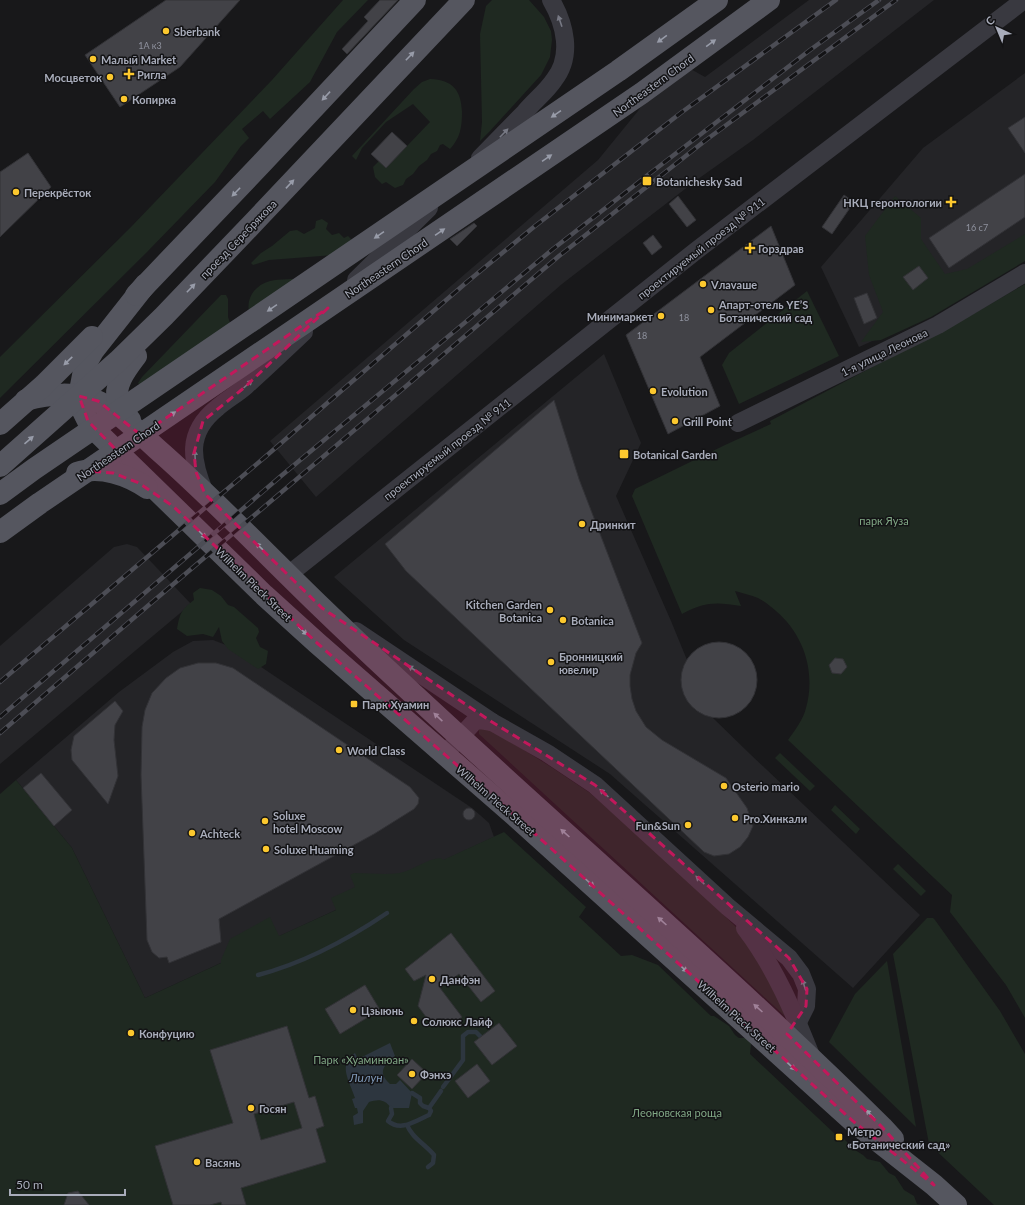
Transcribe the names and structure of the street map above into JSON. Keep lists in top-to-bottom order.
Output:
{
  "streets": {
    "main road": ["Northeastern Chord", "проезд Серебрякова", "Wilhelm Pieck Street"],
    "street": ["проектируемый проезд № 911", "1-я улица Леонова"]
  },
  "crossings": [
    ["проезд Серебрякова", "Wilhelm Pieck Street"],
    ["проектируемый проезд № 911", "Wilhelm Pieck Street"]
  ],
  "water": ["Лилун"],
  "parks": ["парк Яуза", "Парк «Хуаминюан»", "Леоновская роща"],
  "places": {
    "other": [
      "Sberbank",
      "Малый Market",
      "Мосцветок",
      "Копирка",
      "Перекрёсток",
      "Vлаvаше",
      "Апарт-отель YE’S Ботанический сад",
      "Минимаркет",
      "Evolution",
      "Grill Point",
      "Дринкит",
      "Kitchen Garden Botanica",
      "Botanica",
      "Бронницкий ювелир",
      "World Class",
      "Osterio mario",
      "Pro.Хинкали",
      "Soluxe hotel Moscow",
      "Fun&Sun",
      "Achteck",
      "Soluxe Huaming",
      "Данфэн",
      "Цзыюнь",
      "Солюкс Лайф",
      "Конфуцию",
      "Фэнхэ",
      "Госян",
      "Васянь"
    ],
    "health": ["Ригла", "НКЦ геронтологии", "Горздрав"],
    "transit": [
      "Botanichesky Sad",
      "Botanical Garden",
      "Парк Хуамин",
      "Метро «Ботанический сад»"
    ]
  },
  "house_numbers": [
    "1А к3",
    "16 с7",
    "18",
    "18"
  ],
  "scale_bar": "50 m",
  "north": "top left"
}
